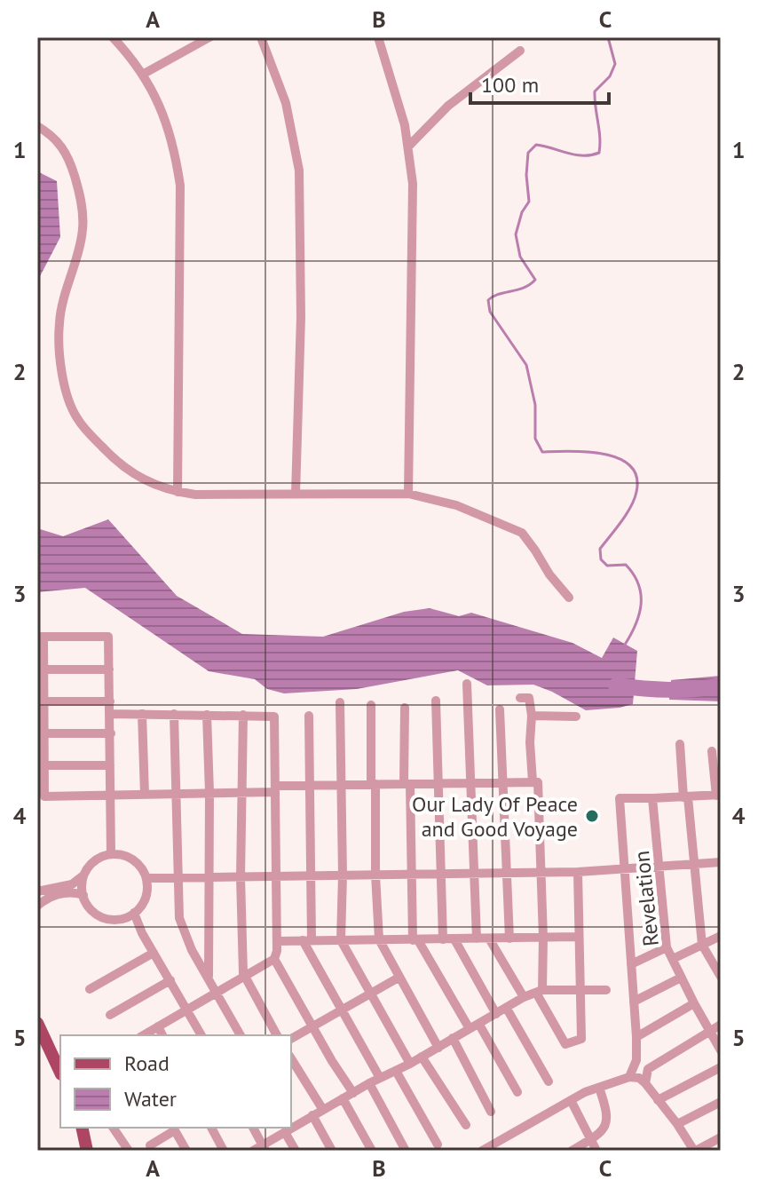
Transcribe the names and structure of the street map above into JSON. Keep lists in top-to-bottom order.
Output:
{
  "streets": {
    "street": ["Revelation"]
  },
  "places": ["Our Lady Of Peace and Good Voyage"],
  "legend": ["Road", "Water"],
  "scale_bar": "100 m",
  "grid": {
    "columns": ["A", "B", "C"],
    "rows": [
      "1",
      "2",
      "3",
      "4",
      "5"
    ]
  }
}
